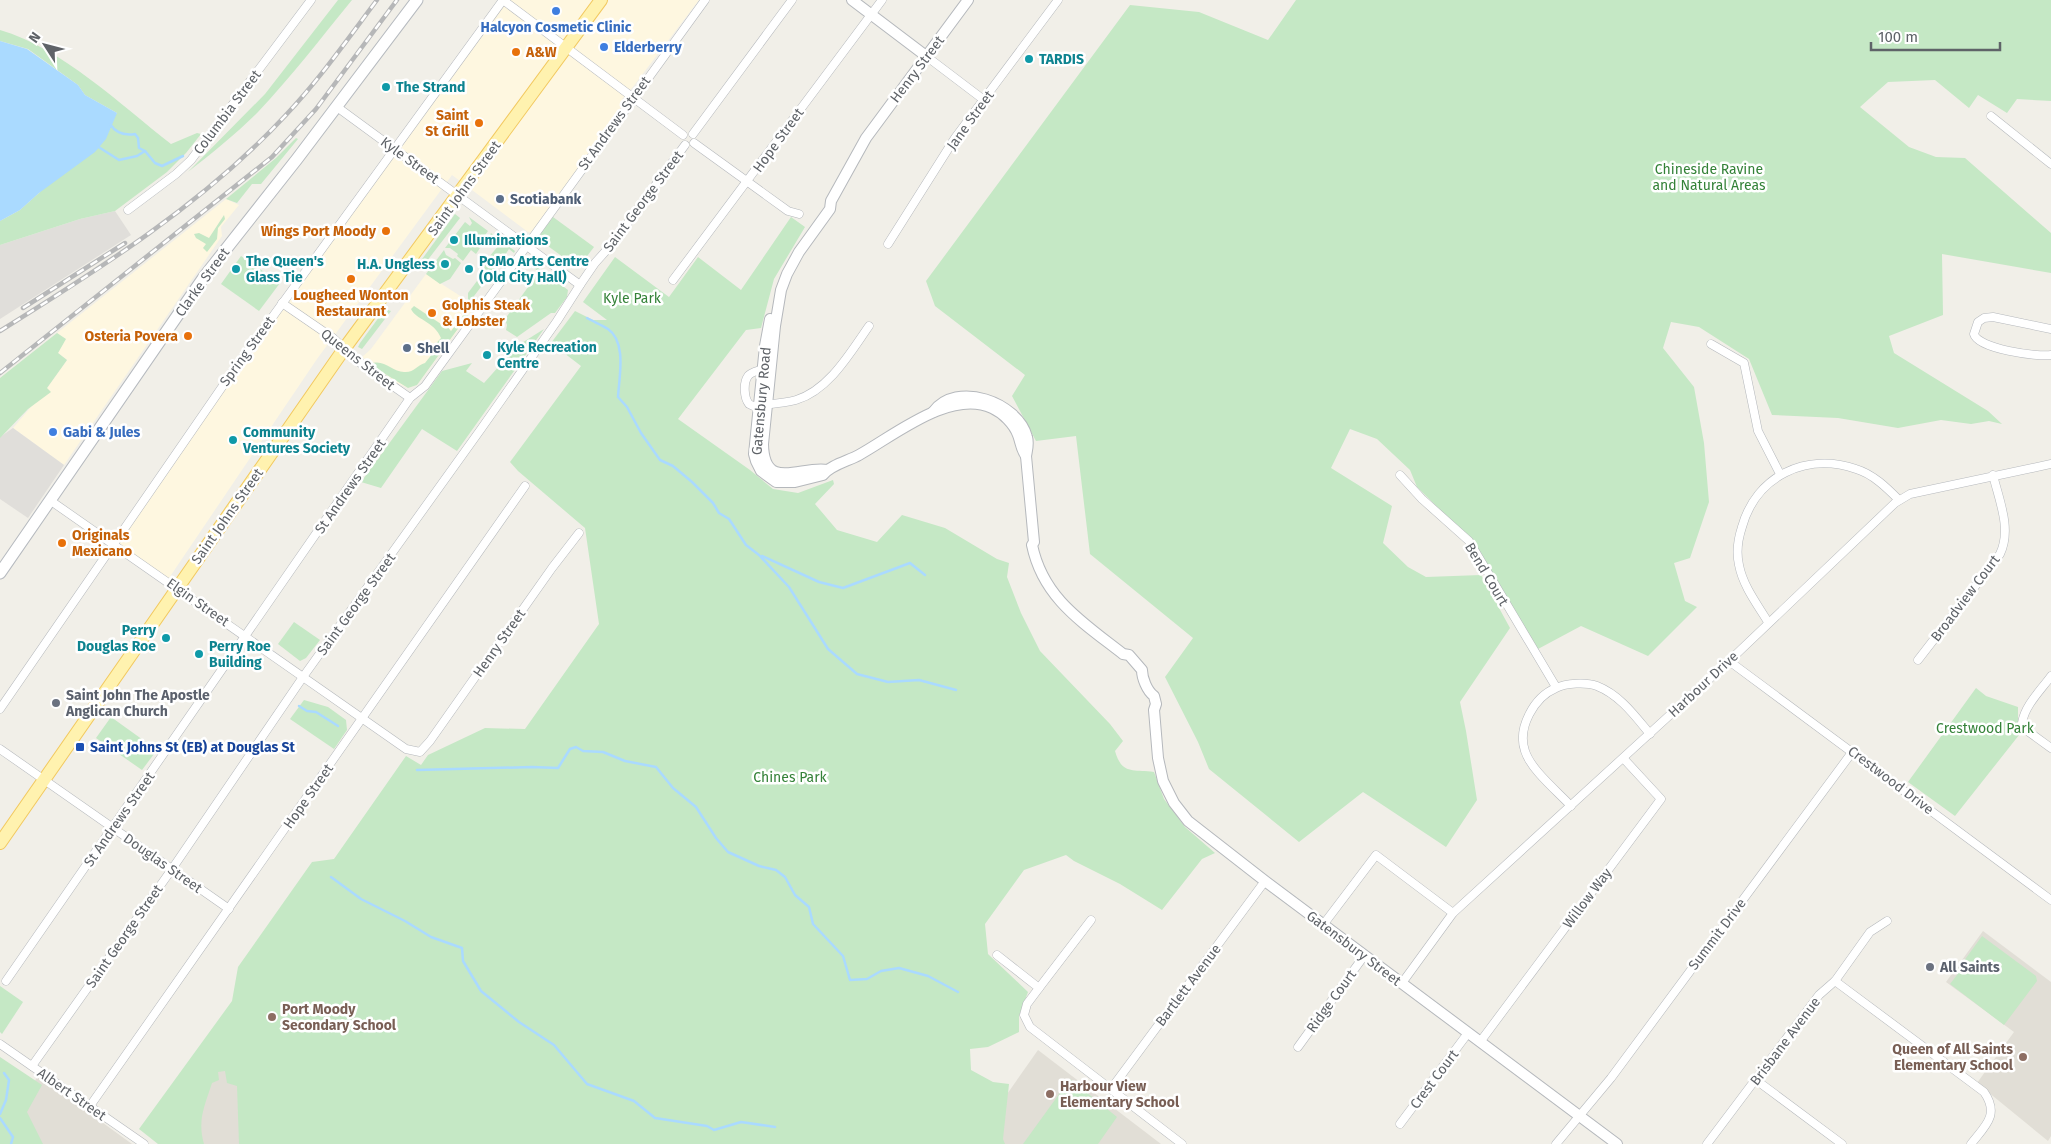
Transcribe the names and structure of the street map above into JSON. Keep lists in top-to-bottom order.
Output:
{
  "streets": {
    "main road": ["Saint Johns Street", "Clarke Street"],
    "street": [
      "Henry Street",
      "Columbia Street",
      "Jane Street",
      "St Andrews Street",
      "Hope Street",
      "Kyle Street",
      "Saint George Street",
      "Spring Street",
      "Queens Street",
      "Gatensbury Road",
      "Bend Court",
      "Broadview Court",
      "Elgin Street",
      "Harbour Drive",
      "Crestwood Drive",
      "Douglas Street",
      "Willow Way",
      "Summit Drive",
      "Gatensbury Street",
      "Bartlett Avenue",
      "Ridge Court",
      "Brisbane Avenue",
      "Crest Court",
      "Albert Street"
    ]
  },
  "crossings": [
    ["Henry Street", "Gatensbury Road"],
    ["Henry Street", "Elgin Street"],
    ["St Andrews Street", "Kyle Street"],
    ["St Andrews Street", "Queens Street"],
    ["St Andrews Street", "Elgin Street"],
    ["St Andrews Street", "Douglas Street"],
    ["Hope Street", "Elgin Street"],
    ["Hope Street", "Douglas Street"],
    ["Hope Street", "Albert Street"],
    ["Kyle Street", "Saint Johns Street"],
    ["Kyle Street", "Saint George Street"],
    ["Kyle Street", "Clarke Street"],
    ["Kyle Street", "Spring Street"],
    ["Saint Johns Street", "Queens Street"],
    ["Saint Johns Street", "Elgin Street"],
    ["Saint Johns Street", "Douglas Street"],
    ["Saint George Street", "Elgin Street"],
    ["Saint George Street", "Douglas Street"],
    ["Saint George Street", "Albert Street"],
    ["Clarke Street", "Elgin Street"],
    ["Spring Street", "Queens Street"],
    ["Spring Street", "Elgin Street"],
    ["Gatensbury Road", "Gatensbury Street"],
    ["Bend Court", "Harbour Drive"],
    ["Bend Court", "Willow Way"],
    ["Broadview Court", "Harbour Drive"],
    ["Harbour Drive", "Crestwood Drive"],
    ["Harbour Drive", "Willow Way"],
    ["Harbour Drive", "Gatensbury Street"],
    ["Crestwood Drive", "Summit Drive"],
    ["Willow Way", "Gatensbury Street"],
    ["Summit Drive", "Gatensbury Street"],
    ["Gatensbury Street", "Bartlett Avenue"],
    ["Gatensbury Street", "Ridge Court"],
    ["Gatensbury Street", "Crest Court"]
  ],
  "parks": [
    "Chineside Ravine and Natural Areas",
    "Kyle Park",
    "Crestwood Park",
    "Chines Park"
  ],
  "places": {
    "other": [
      "Halcyon Cosmetic Clinic",
      "Elderberry",
      "A&W",
      "TARDIS",
      "The Strand",
      "Saint St Grill",
      "Scotiabank",
      "Wings Port Moody",
      "Illuminations",
      "H.A. Ungless",
      "The Queen's Glass Tie",
      "PoMo Arts Centre (Old City Hall)",
      "Lougheed Wonton Restaurant",
      "Golphis Steak & Lobster",
      "Osteria Povera",
      "Shell",
      "Kyle Recreation Centre",
      "Gabi & Jules",
      "Community Ventures Society",
      "Originals Mexicano",
      "Perry Douglas Roe",
      "Perry Roe Building",
      "Saint John The Apostle Anglican Church",
      "All Saints",
      "Port Moody Secondary School",
      "Queen of All Saints Elementary School",
      "Harbour View Elementary School"
    ],
    "transit": ["Saint Johns St (EB) at Douglas St"]
  },
  "scale_bar": "100 m",
  "north": "top left"
}
